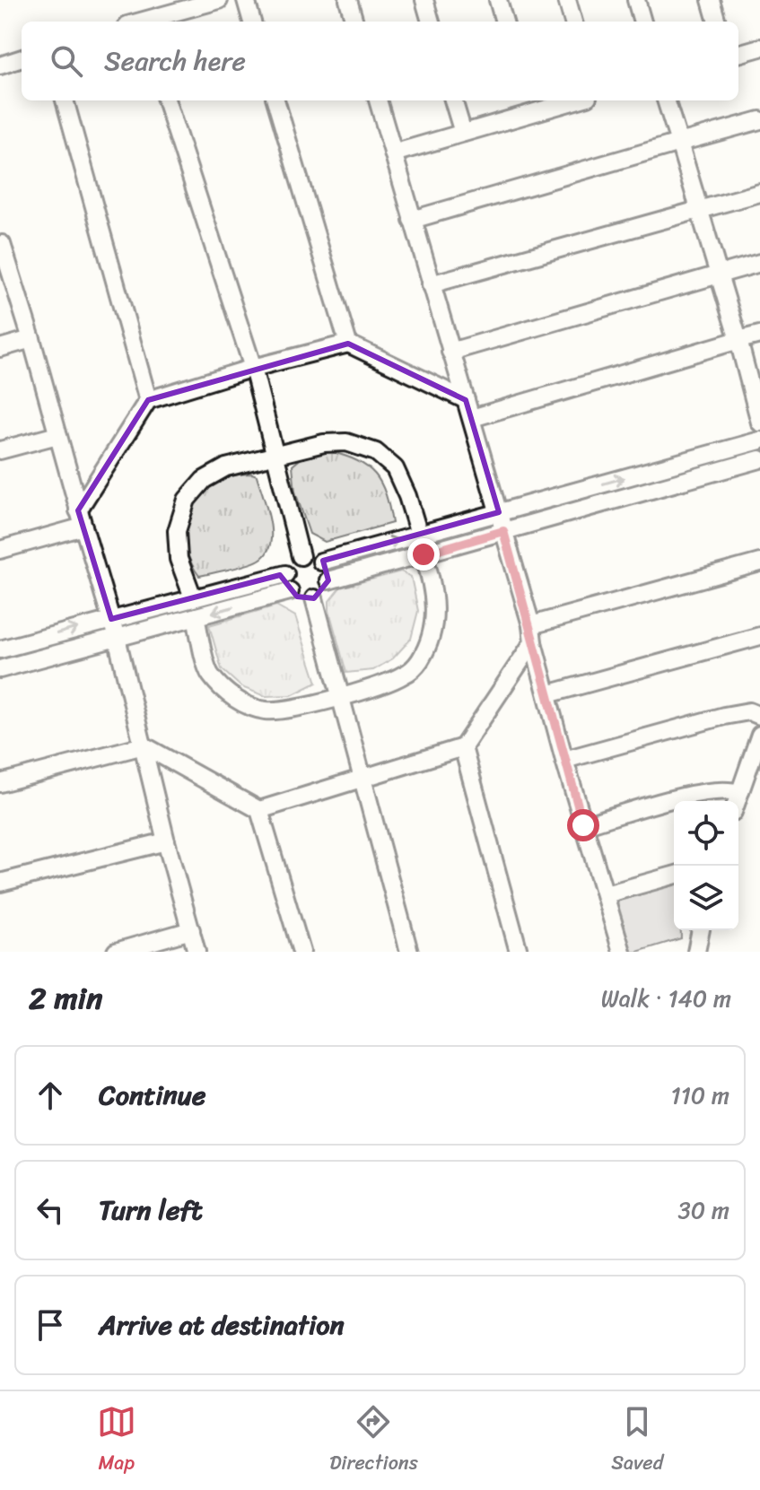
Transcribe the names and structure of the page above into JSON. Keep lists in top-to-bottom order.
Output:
{
  "page": {
    "search": "Search here",
    "heading": ["2 min", "Walk · 140 m"],
    "list": [
      ["Continue", "110 m"],
      ["Turn left", "30 m"],
      "Arrive at destination"
    ],
    "nav": ["Map", "Directions", "Saved"]
  }
}
